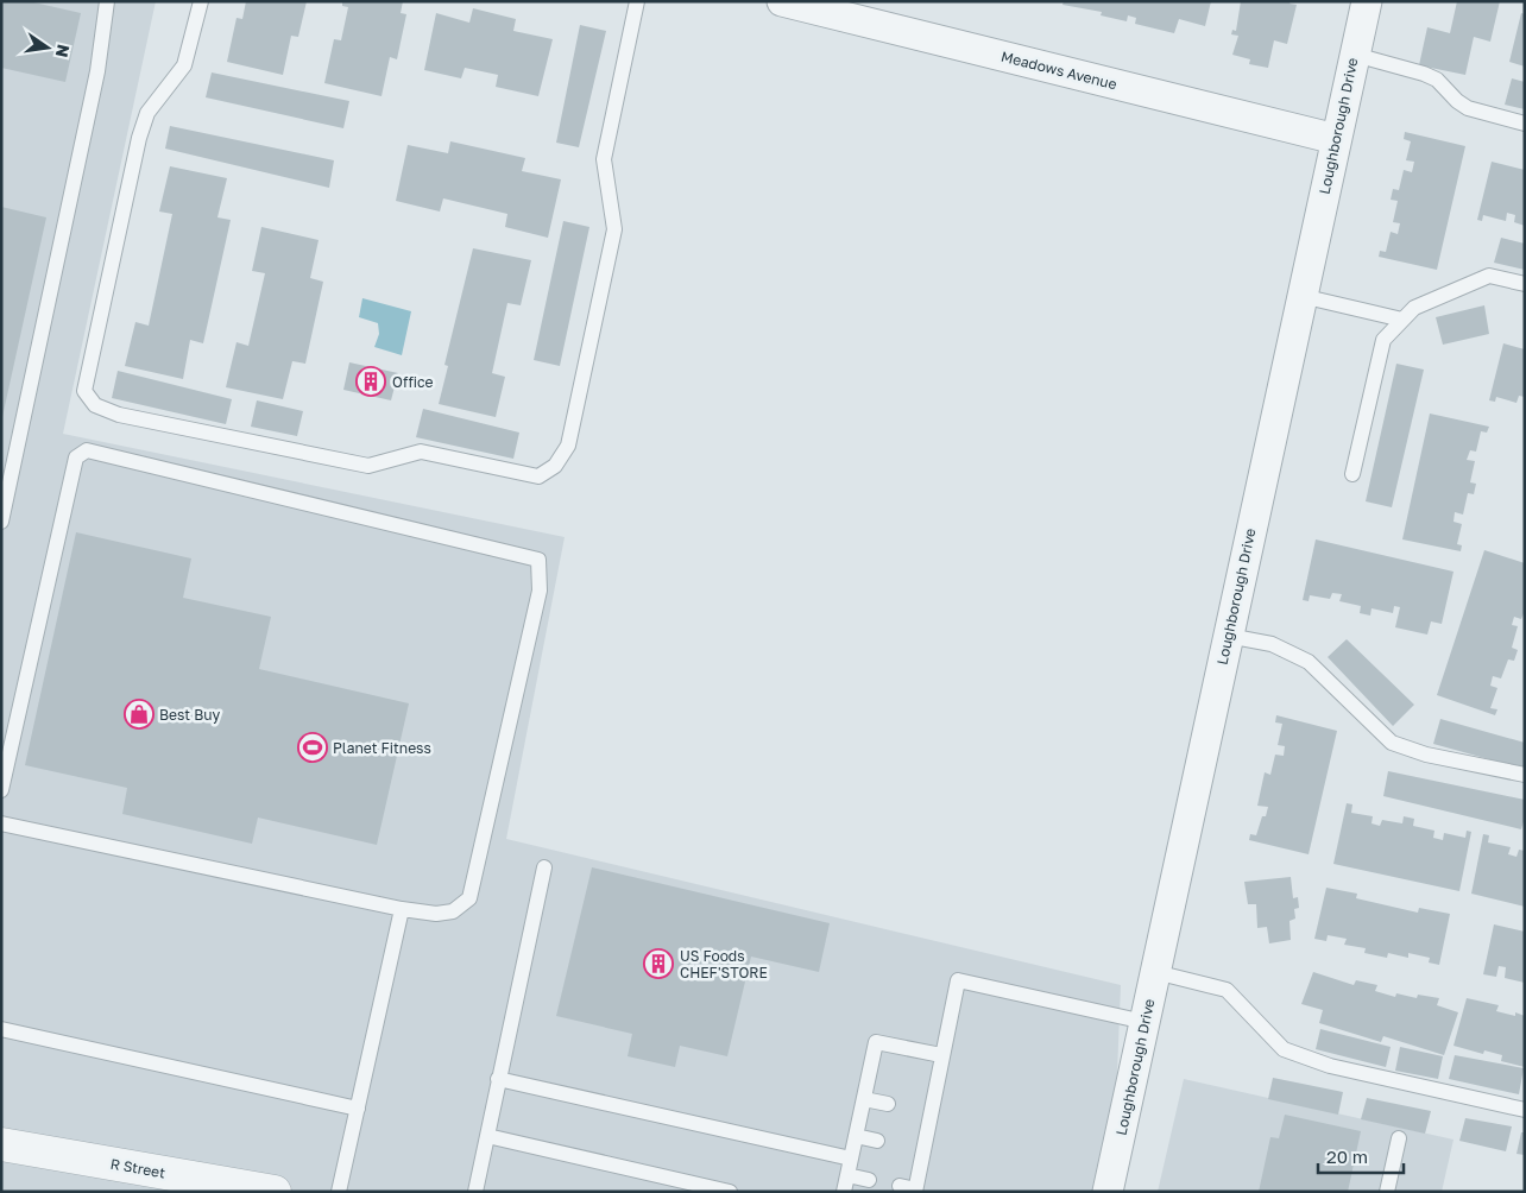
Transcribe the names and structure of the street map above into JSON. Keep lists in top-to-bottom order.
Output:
{
  "streets": {
    "street": ["Meadows Avenue", "Loughborough Drive", "R Street"]
  },
  "crossings": [
    ["Meadows Avenue", "Loughborough Drive"]
  ],
  "places": {
    "building": ["Office", "US Foods CHEF'STORE"],
    "shop": ["Best Buy"],
    "sports": ["Planet Fitness"]
  },
  "scale_bar": "20 m",
  "north": "right"
}
